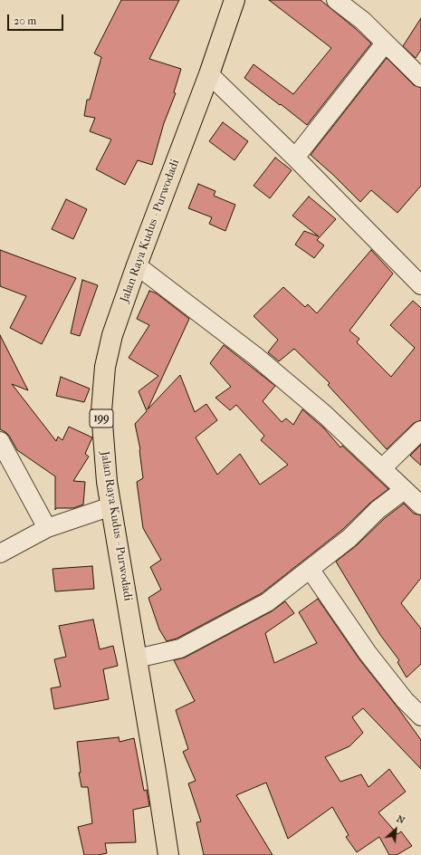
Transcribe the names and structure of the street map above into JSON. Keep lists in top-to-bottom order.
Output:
{
  "streets": {
    "main road": ["Jalan Raya Kudus - Purwodadi", "199"]
  },
  "scale_bar": "20 m",
  "north": "top right"
}
